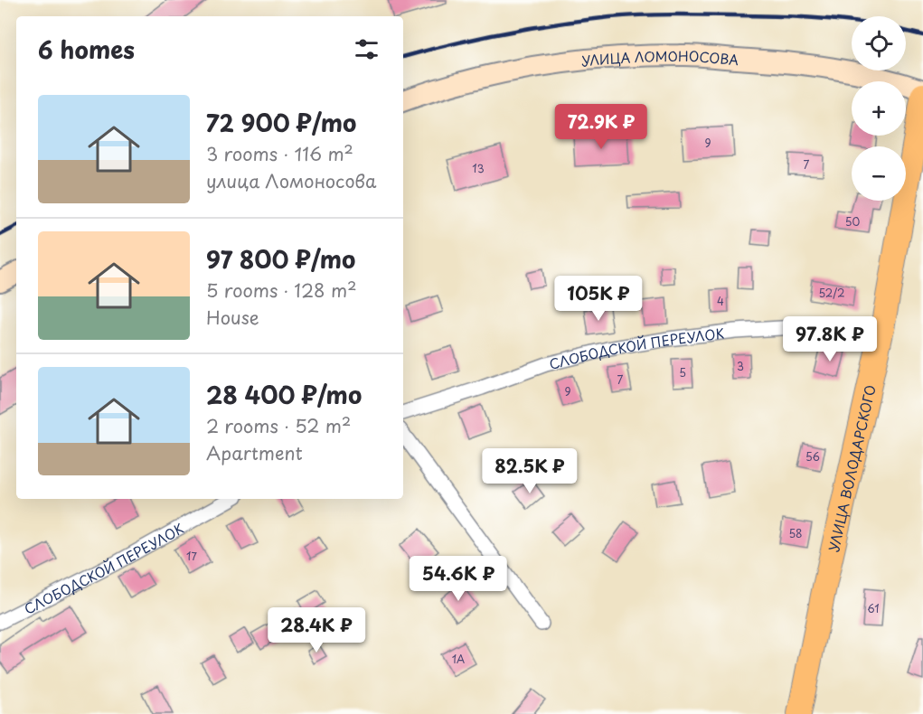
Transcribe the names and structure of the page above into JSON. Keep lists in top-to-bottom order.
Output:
{
  "streets": {
    "main road": ["УЛИЦА ВОЛОДАРСКОГО"],
    "street": ["УЛИЦА ЛОМОНОСОВА", "СЛОБОДСКОЙ ПЕРЕУЛОК"]
  },
  "crossings": [
    ["УЛИЦА ЛОМОНОСОВА", "УЛИЦА ВОЛОДАРСКОГО"],
    ["СЛОБОДСКОЙ ПЕРЕУЛОК", "УЛИЦА ВОЛОДАРСКОГО"]
  ],
  "house_numbers": [
    "9",
    "7",
    "13",
    "50",
    "52/2",
    "4",
    "3",
    "5",
    "7",
    "9",
    "56",
    "58",
    "17",
    "61",
    "1А"
  ],
  "page": {
    "map_buttons": ["+", "−"],
    "heading": "6 homes",
    "list": [
      {
        "name": "72 900 ₽/mo",
        "note": "3 rooms · 116 m² · улица Ломоносова"
      },
      {
        "name": "97 800 ₽/mo",
        "note": "5 rooms · 128 m² · House"
      },
      {
        "name": "28 400 ₽/mo",
        "note": "2 rooms · 52 m² · Apartment"
      }
    ],
    "price": [
      "72.9K ₽",
      "105K ₽",
      "97.8K ₽",
      "82.5K ₽",
      "54.6K ₽",
      "28.4K ₽"
    ]
  }
}
